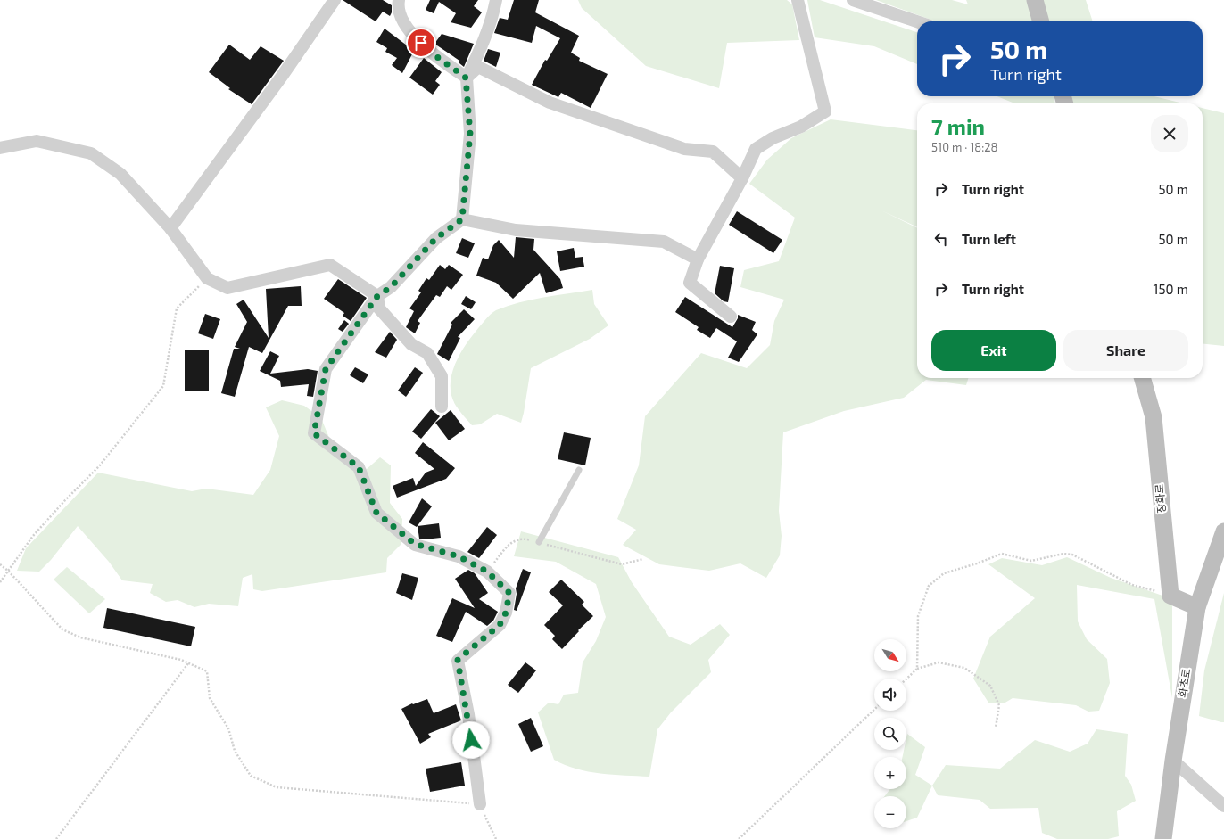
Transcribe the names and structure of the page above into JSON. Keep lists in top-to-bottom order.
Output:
{
  "streets": {
    "street": ["장화로", "화초로"]
  },
  "north": "bottom right",
  "page": {
    "turn": ["50 m", "Turn right"],
    "heading": ["7 min", "510 m · 18:28"],
    "list": [
      {
        "name": "Turn right",
        "value": "50 m"
      },
      {
        "name": "Turn left",
        "value": "50 m"
      },
      {
        "name": "Turn right",
        "value": "150 m"
      }
    ],
    "buttons": ["Exit", "Share"],
    "map_buttons": ["+", "−"]
  }
}
